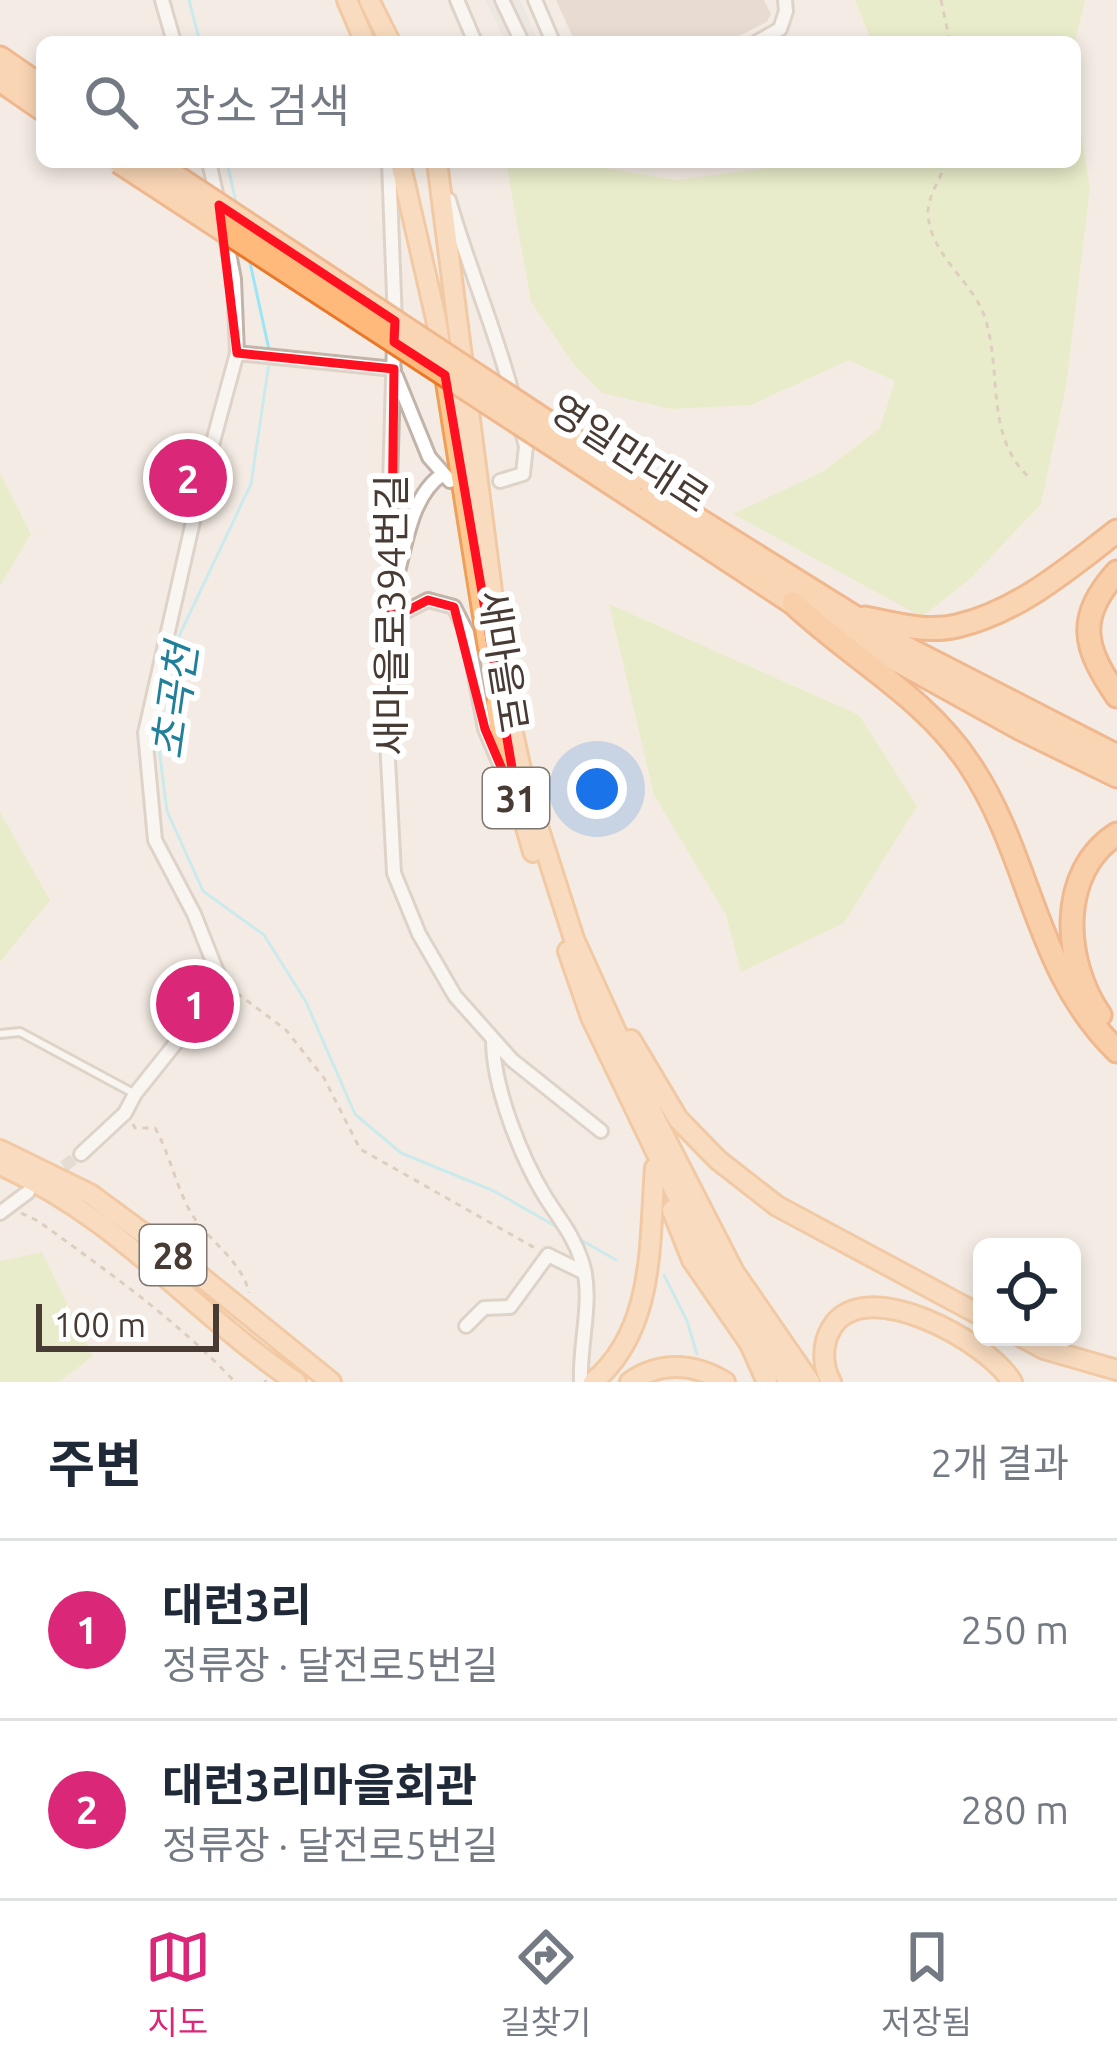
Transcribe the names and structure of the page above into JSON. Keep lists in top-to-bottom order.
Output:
{
  "streets": {
    "highway": ["영일만대로"],
    "main road": ["새마을로", "31", "28"],
    "street": ["새마을로394번길"]
  },
  "water": ["초곡천"],
  "scale_bar": "100 m",
  "page": {
    "search": "장소 검색",
    "pins": ["2", "1"],
    "scale": "100 m",
    "heading": ["주변", "2개 결과"],
    "list": [
      {
        "mark": "1",
        "name": "대련3리",
        "note": "정류장 · 달전로5번길",
        "value": "250 m"
      },
      {
        "mark": "2",
        "name": "대련3리마을회관",
        "note": "정류장 · 달전로5번길",
        "value": "280 m"
      }
    ],
    "nav": ["지도", "길찾기", "저장됨"]
  }
}
